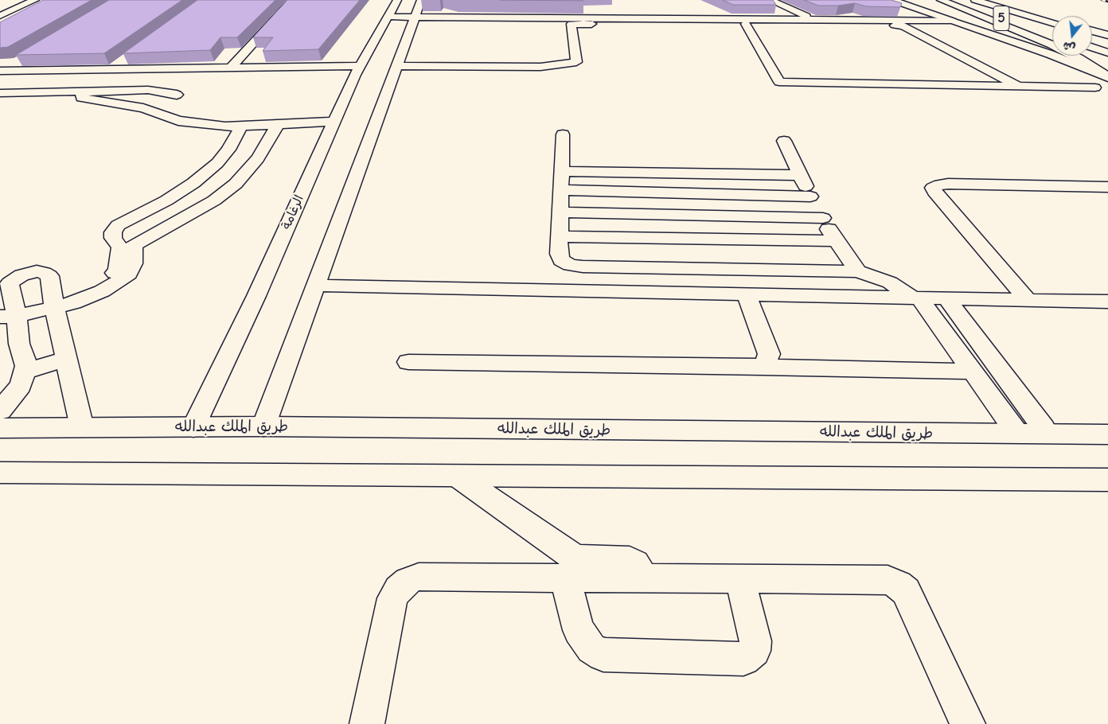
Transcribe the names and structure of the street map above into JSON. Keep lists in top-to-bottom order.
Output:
{
  "streets": {
    "main road": ["5", "الرغامة", "طريق الملك عبدالله"]
  },
  "crossings": [
    ["الرغامة", "طريق الملك عبدالله"]
  ],
  "north": "bottom"
}
